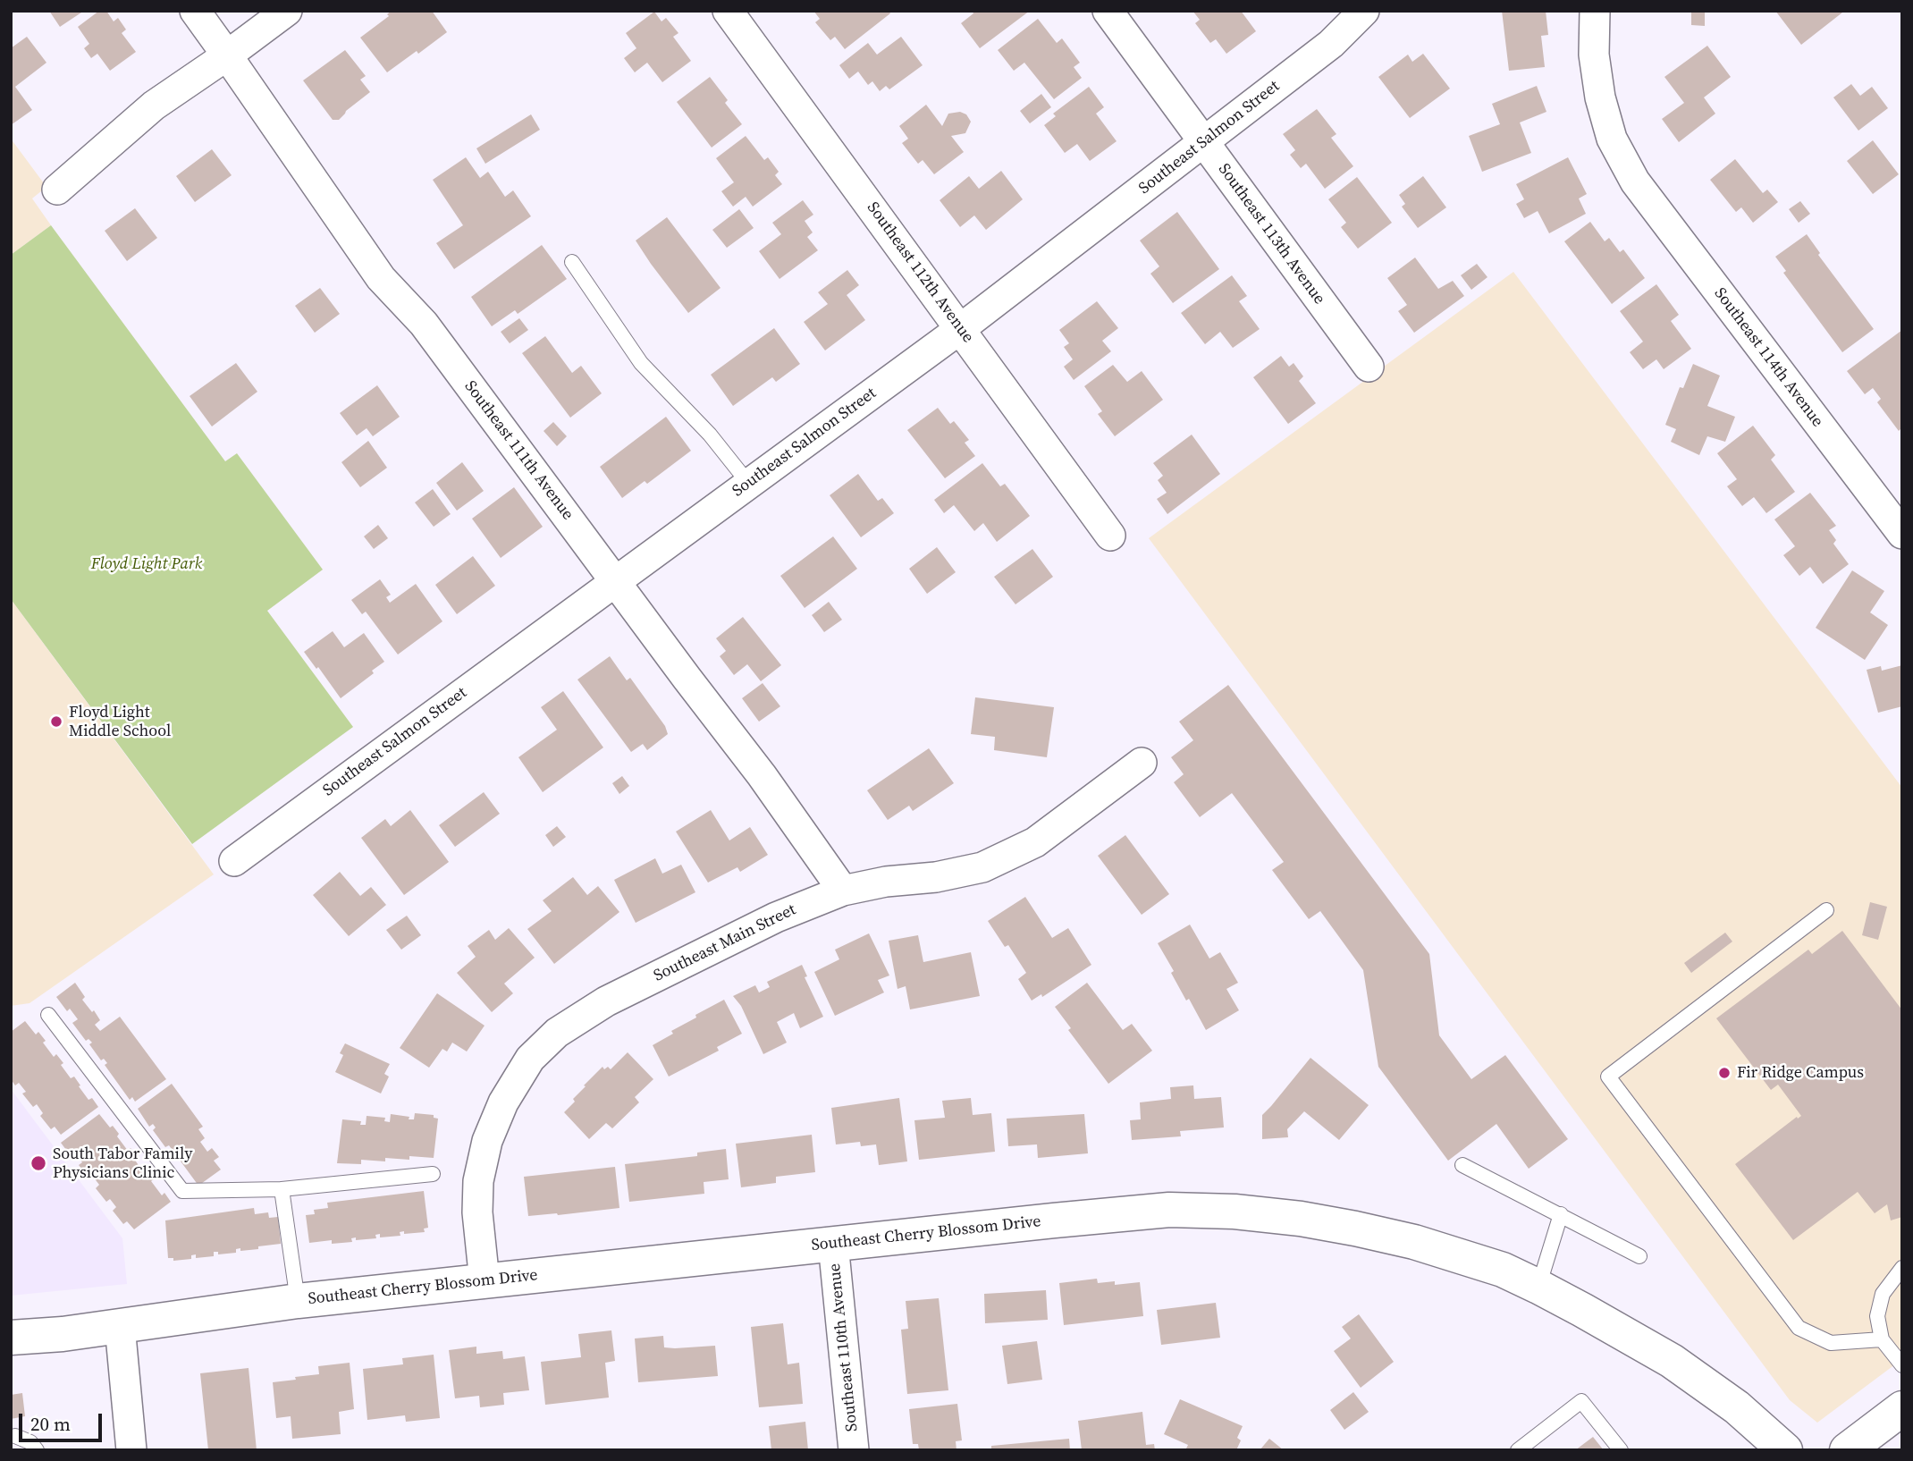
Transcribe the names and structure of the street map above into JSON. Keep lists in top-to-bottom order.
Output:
{
  "streets": {
    "main road": ["Southeast Cherry Blossom Drive"],
    "street": [
      "Southeast Salmon Street",
      "Southeast 113th Avenue",
      "Southeast 112th Avenue",
      "Southeast 114th Avenue",
      "Southeast 111th Avenue",
      "Southeast Main Street",
      "Southeast 110th Avenue"
    ]
  },
  "crossings": [
    ["Southeast Salmon Street", "Southeast 113th Avenue"],
    ["Southeast Salmon Street", "Southeast 112th Avenue"],
    ["Southeast Salmon Street", "Southeast 111th Avenue"],
    ["Southeast 111th Avenue", "Southeast Main Street"],
    ["Southeast Main Street", "Southeast Cherry Blossom Drive"],
    ["Southeast Cherry Blossom Drive", "Southeast 110th Avenue"]
  ],
  "parks": ["Floyd Light Park"],
  "places": ["Floyd Light Middle School", "Fir Ridge Campus", "South Tabor Family Physicians Clinic"],
  "scale_bar": "20 m"
}
